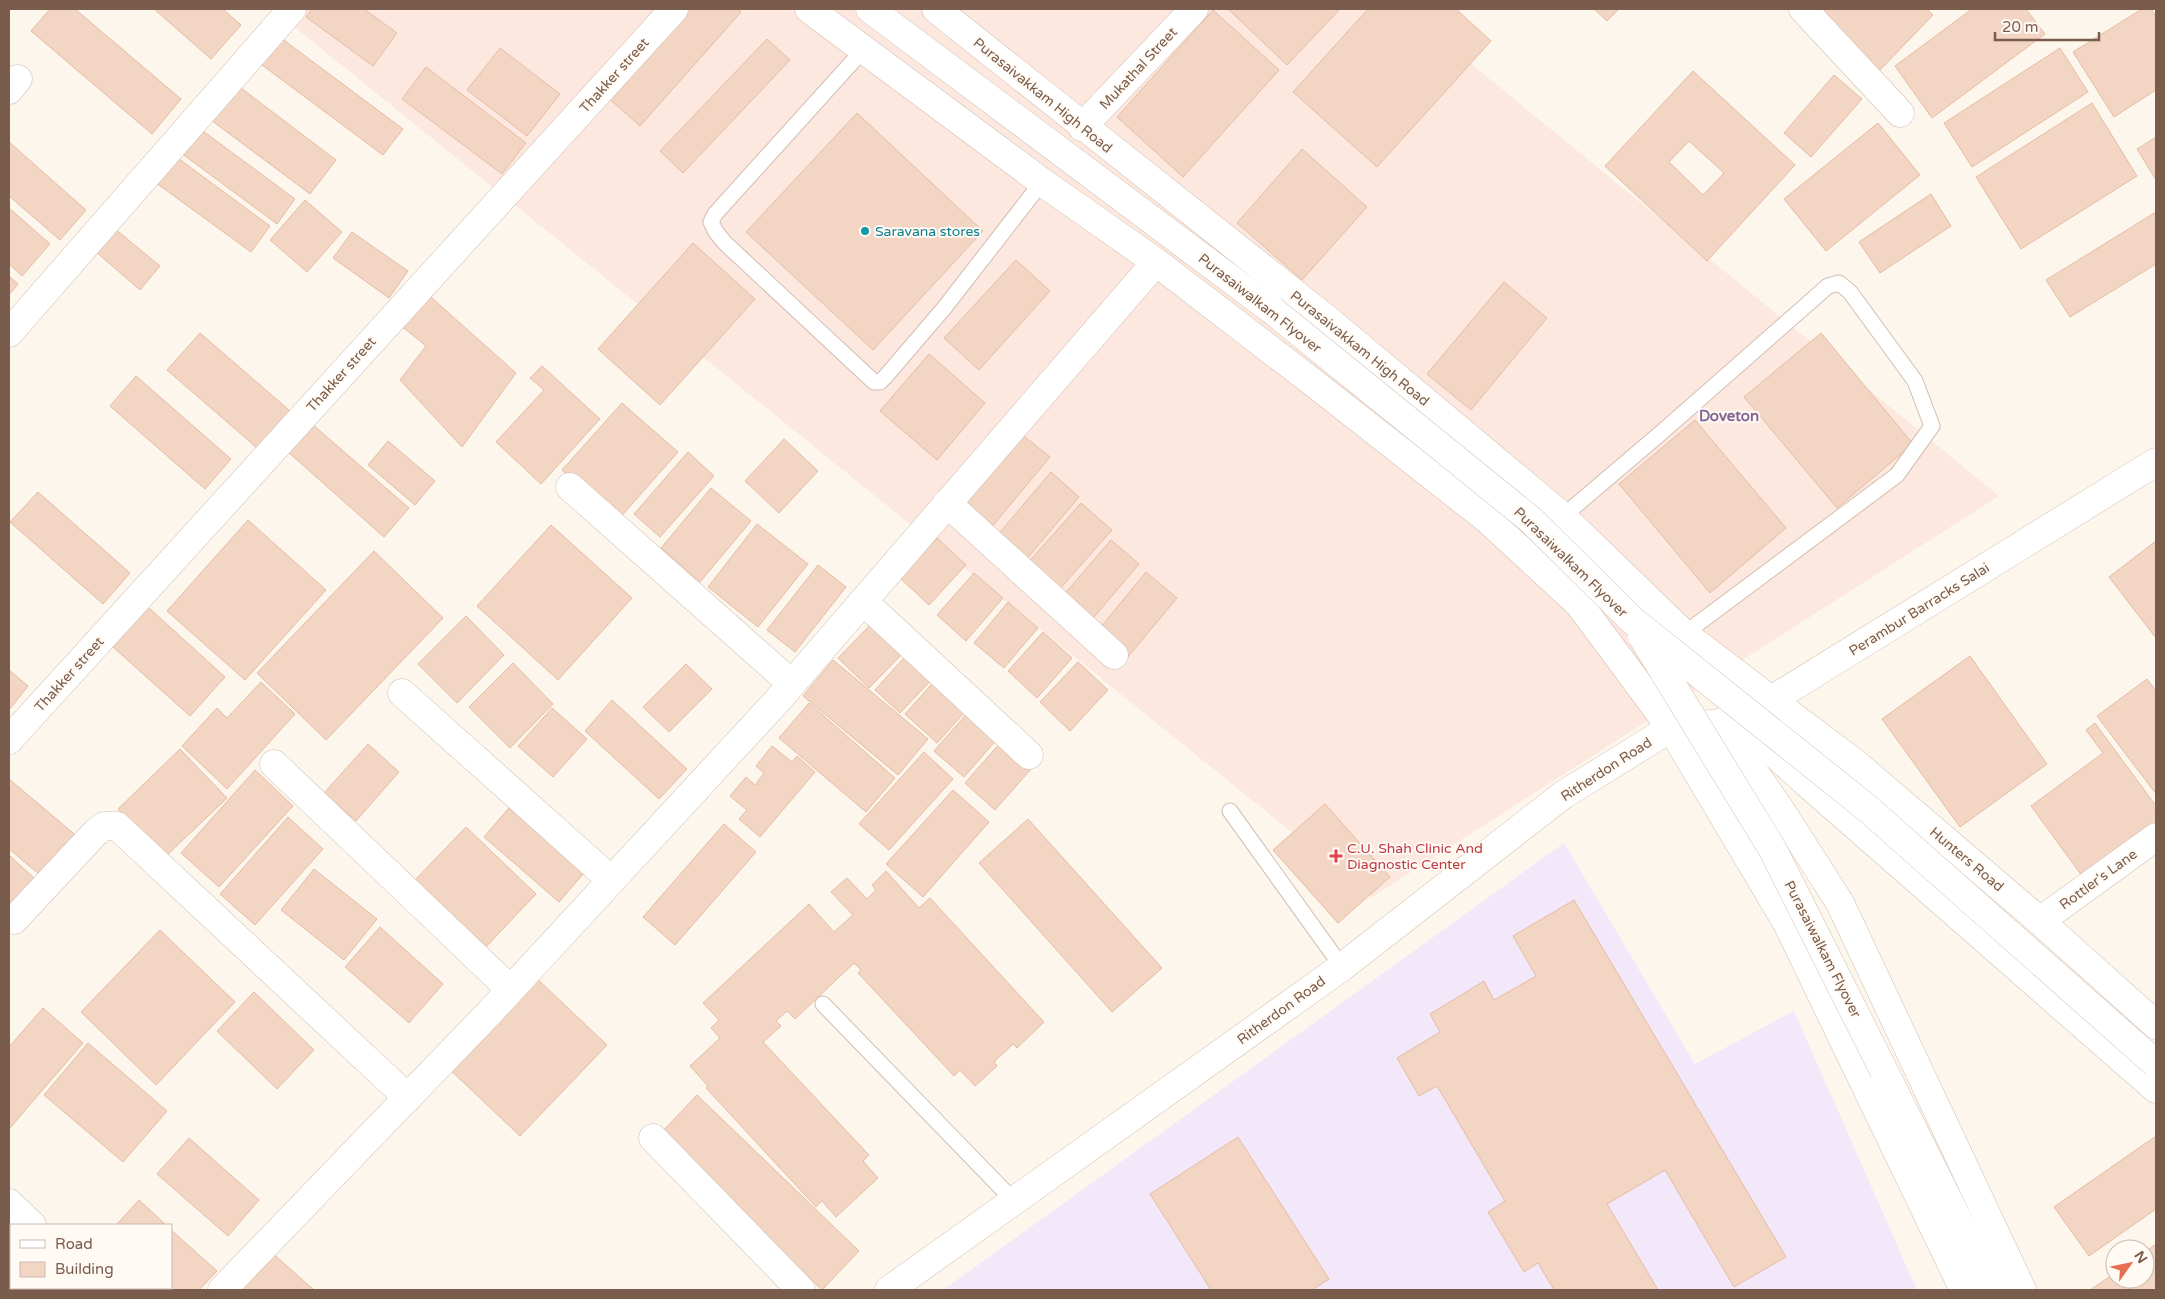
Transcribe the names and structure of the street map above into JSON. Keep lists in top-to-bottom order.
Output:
{
  "streets": {
    "street": [
      "Mukathal Street",
      "Thakker street",
      "Purasaivakkam High Road",
      "Purasaiwalkam Flyover",
      "Perambur Barracks Salai",
      "Ritherdon Road",
      "Hunters Road",
      "Rottler's Lane"
    ]
  },
  "crossings": [
    ["Mukathal Street", "Purasaivakkam High Road"],
    ["Purasaivakkam High Road", "Perambur Barracks Salai"],
    ["Purasaivakkam High Road", "Hunters Road"],
    ["Perambur Barracks Salai", "Ritherdon Road"],
    ["Perambur Barracks Salai", "Hunters Road"],
    ["Hunters Road", "Rottler's Lane"]
  ],
  "districts": ["Doveton"],
  "places": {
    "other": ["Saravana stores"],
    "health": ["C.U. Shah Clinic And Diagnostic Center"]
  },
  "legend": ["Road", "Building"],
  "scale_bar": "20 m",
  "north": "top right"
}
